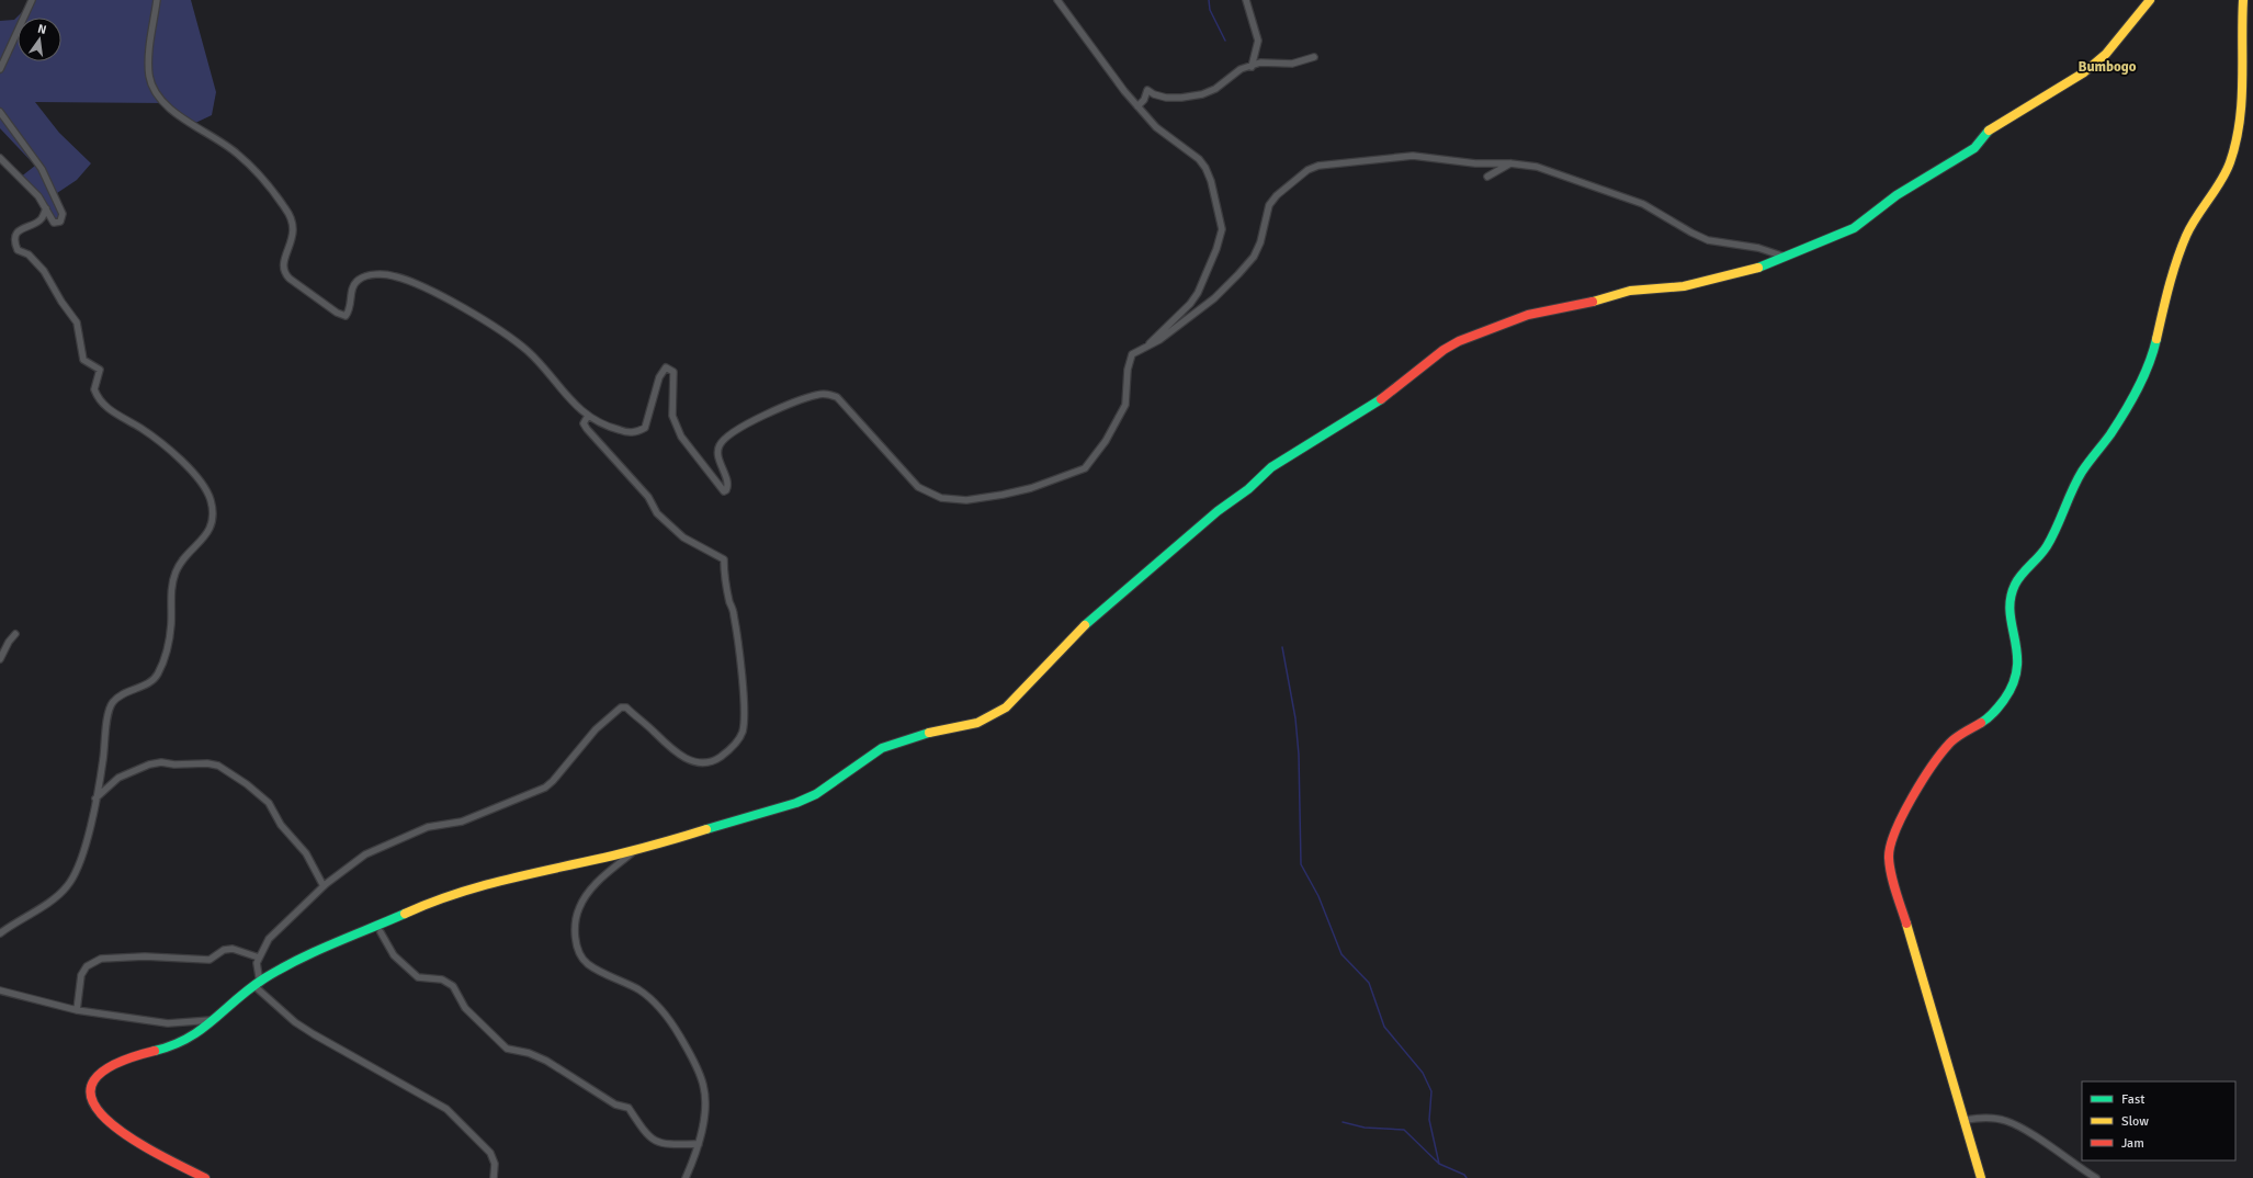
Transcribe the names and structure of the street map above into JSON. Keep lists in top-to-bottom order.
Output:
{
  "districts": ["Bumbogo"],
  "legend": ["Fast", "Slow", "Jam"],
  "north": "top"
}
